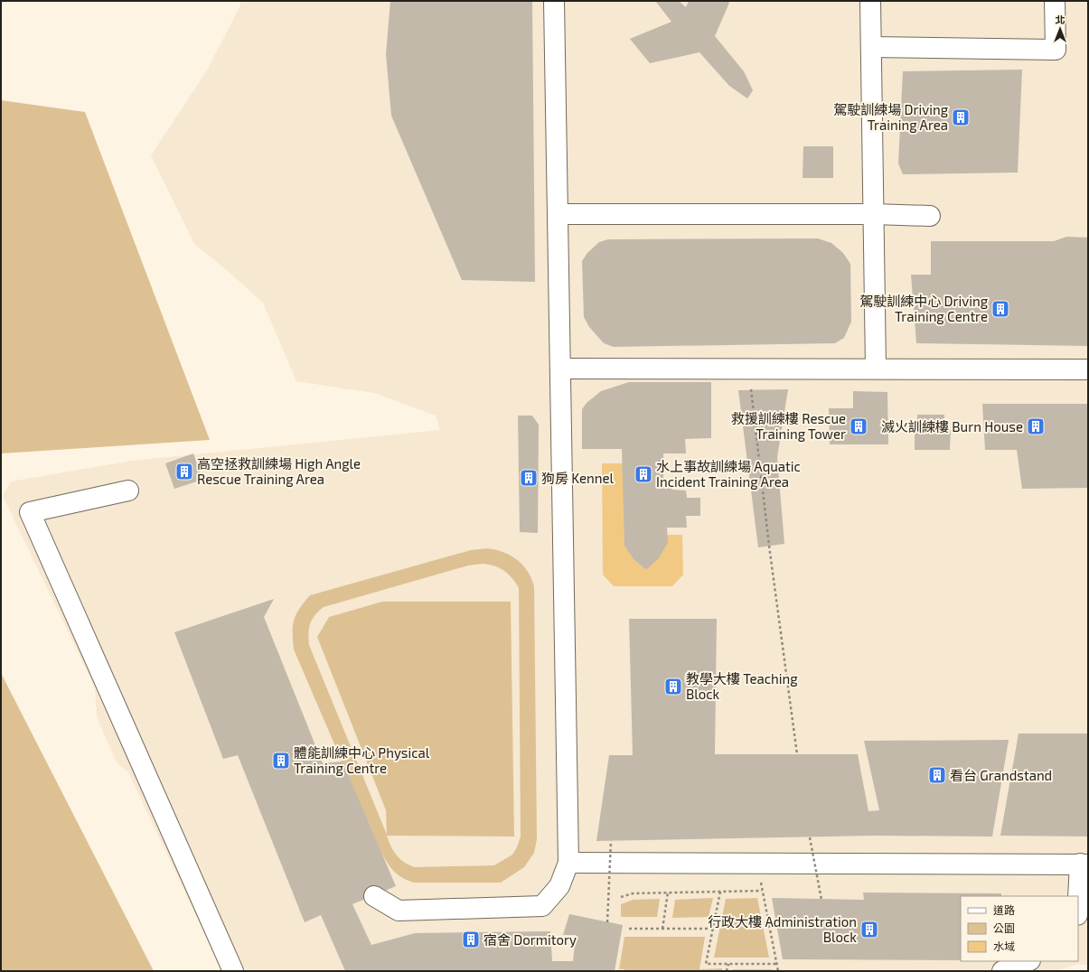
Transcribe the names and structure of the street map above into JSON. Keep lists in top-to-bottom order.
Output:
{
  "places": {
    "building": [
      "駕駛訓練場 Driving Training Area",
      "駕駛訓練中心 Driving Training Centre",
      "救援訓練樓 Rescue Training Tower",
      "滅火訓練樓 Burn House",
      "高空拯救訓練場 High Angle Rescue Training Area",
      "水上事故訓練場 Aquatic Incident Training Area",
      "狗房 Kennel",
      "教學大樓 Teaching Block",
      "體能訓練中心 Physical Training Centre",
      "看台 Grandstand",
      "行政大樓 Administration Block",
      "宿舍 Dormitory"
    ]
  },
  "legend": ["道路", "公園", "水域"],
  "north": "top"
}
